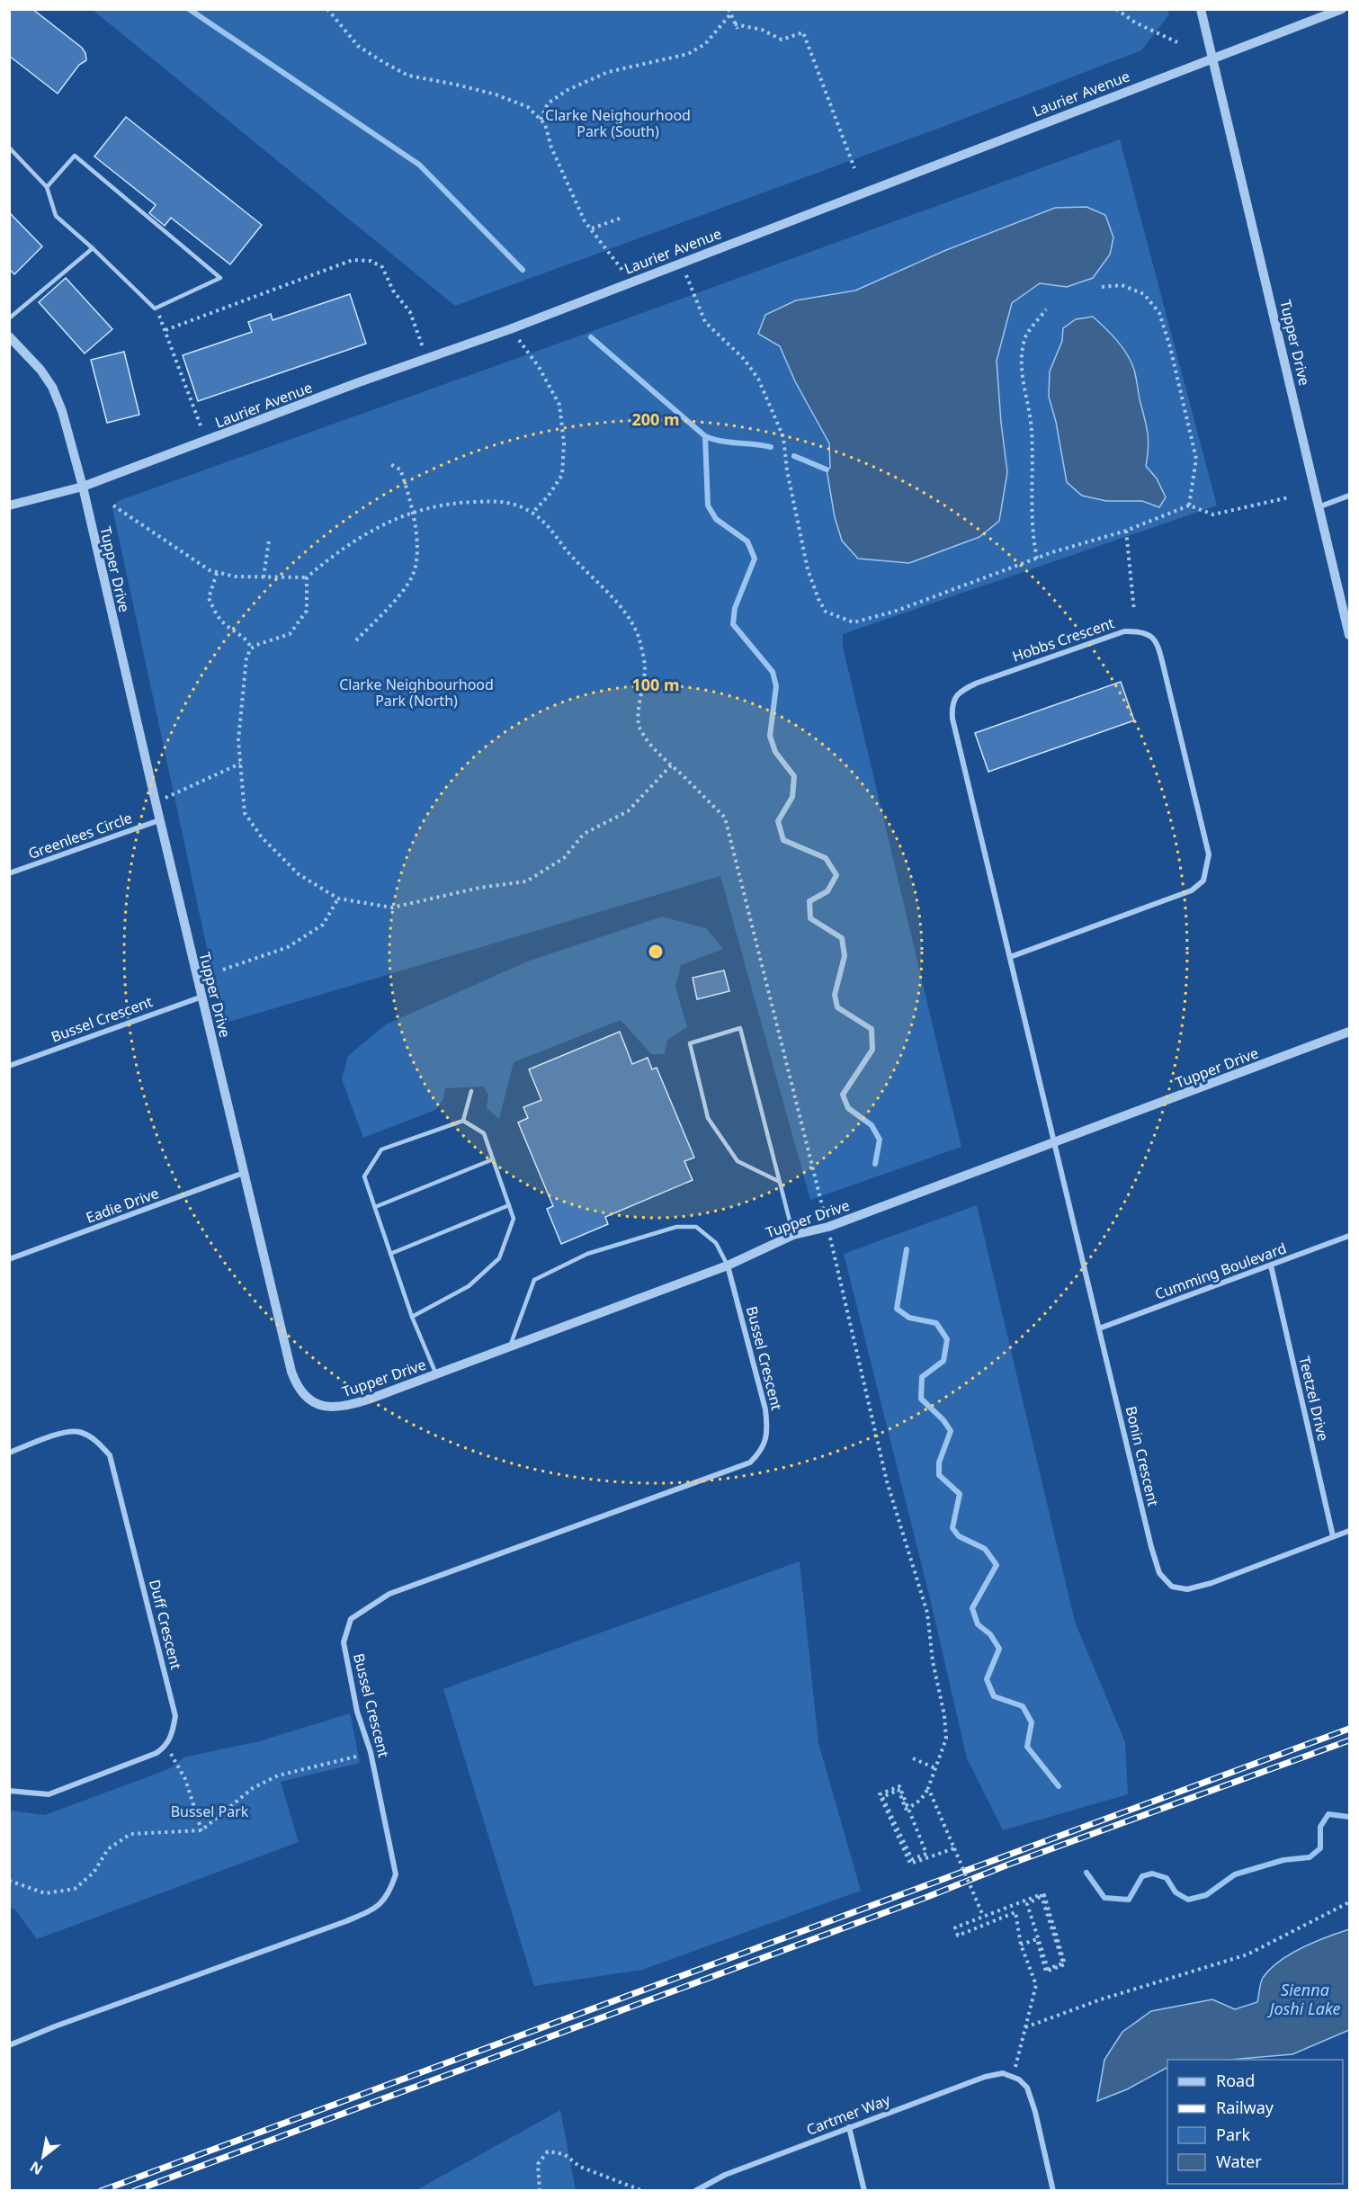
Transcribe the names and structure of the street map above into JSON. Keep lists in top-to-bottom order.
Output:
{
  "streets": {
    "street": [
      "Laurier Avenue",
      "Tupper Drive",
      "Hobbs Crescent",
      "Greenlees Circle",
      "Bussel Crescent",
      "Eadie Drive",
      "Cumming Boulevard",
      "Teetzel Drive",
      "Bonin Crescent",
      "Duff Crescent",
      "Cartmer Way"
    ]
  },
  "crossings": [
    ["Laurier Avenue", "Tupper Drive"],
    ["Tupper Drive", "Hobbs Crescent"],
    ["Tupper Drive", "Greenlees Circle"],
    ["Tupper Drive", "Bussel Crescent"],
    ["Tupper Drive", "Eadie Drive"],
    ["Tupper Drive", "Bonin Crescent"],
    ["Hobbs Crescent", "Bonin Crescent"],
    ["Cumming Boulevard", "Teetzel Drive"],
    ["Cumming Boulevard", "Bonin Crescent"],
    ["Teetzel Drive", "Bonin Crescent"]
  ],
  "water": ["Sienna Joshi Lake"],
  "parks": ["Clarke Neighourhood Park (South)", "Clarke Neighbourhood Park (North)", "Bussel Park"],
  "legend": [
    "Road",
    "Railway",
    "Park",
    "Water"
  ],
  "north": "bottom left",
  "rings": ["200 m", "100 m"]
}
